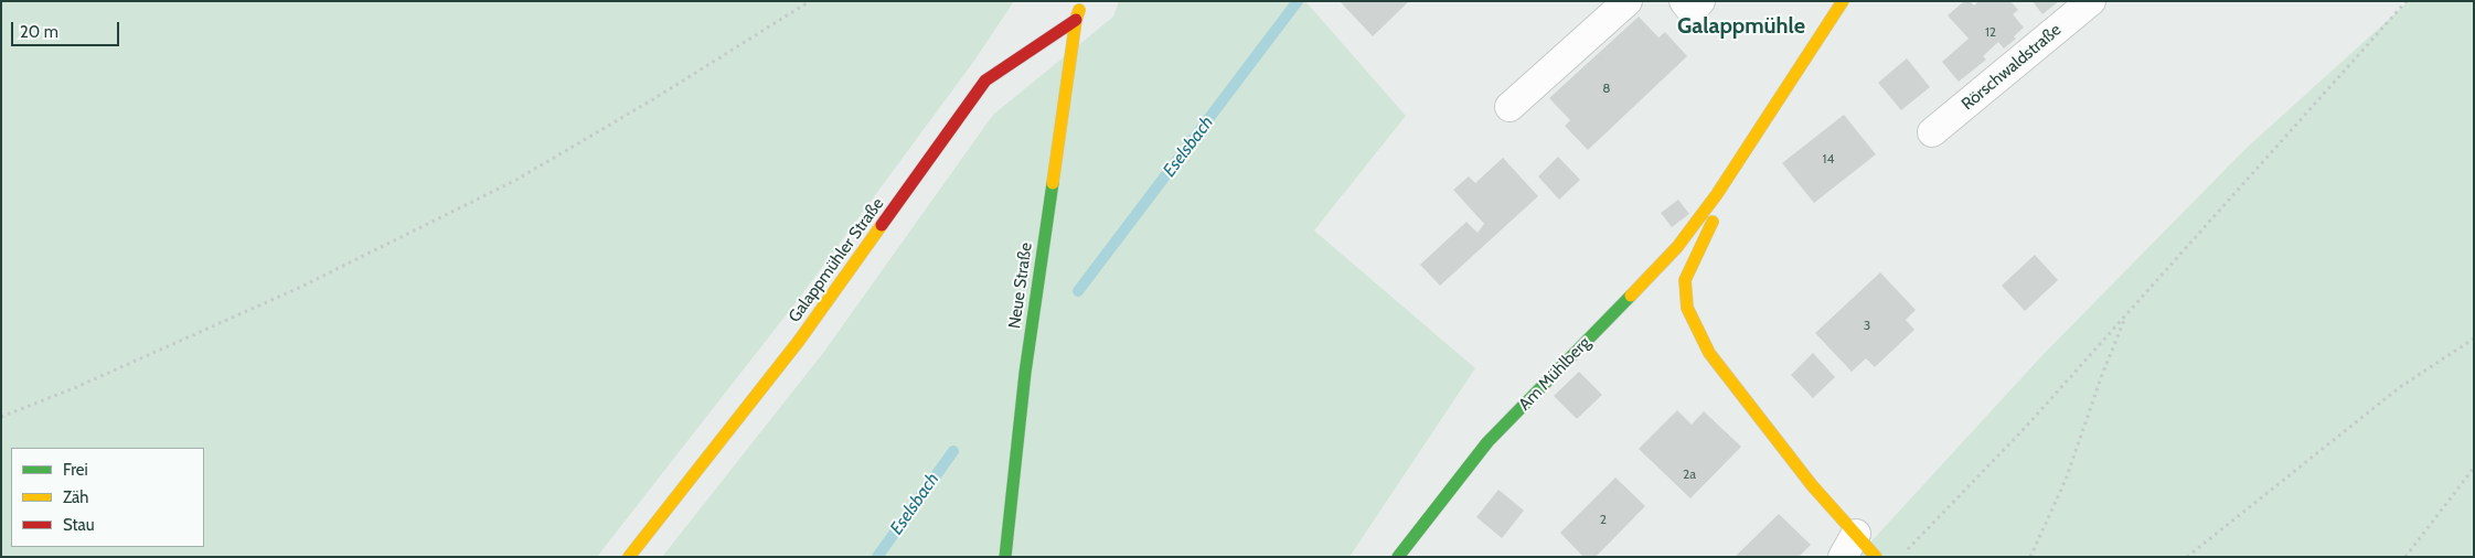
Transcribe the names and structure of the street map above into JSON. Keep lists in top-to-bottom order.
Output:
{
  "streets": {
    "street": [
      "Rörschwaldstraße",
      "Galappmühler Straße",
      "Neue Straße",
      "Am Mühlberg"
    ]
  },
  "crossings": [
    ["Galappmühler Straße", "Neue Straße"]
  ],
  "districts": ["Galappmühle"],
  "water": ["Eselsbach"],
  "house_numbers": [
    "12",
    "8",
    "14",
    "3",
    "2a",
    "2"
  ],
  "legend": ["Frei", "Zäh", "Stau"],
  "scale_bar": "20 m"
}
